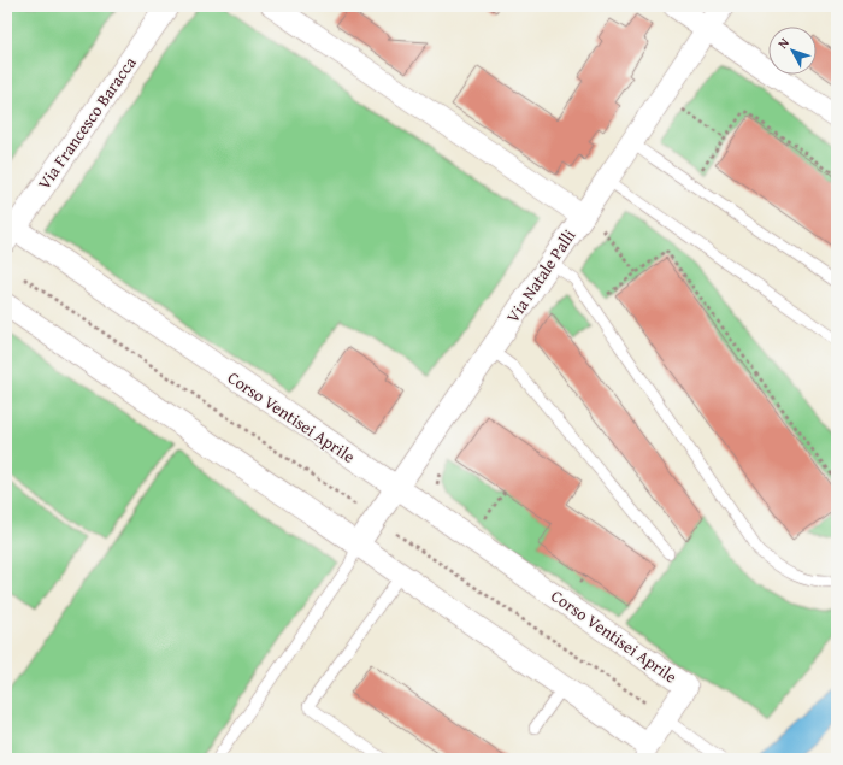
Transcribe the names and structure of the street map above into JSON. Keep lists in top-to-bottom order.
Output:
{
  "streets": {
    "street": ["Via Francesco Baracca", "Via Natale Palli", "Corso Ventisei Aprile"]
  },
  "crossings": [
    ["Via Francesco Baracca", "Corso Ventisei Aprile"],
    ["Via Natale Palli", "Corso Ventisei Aprile"]
  ],
  "north": "top left"
}
